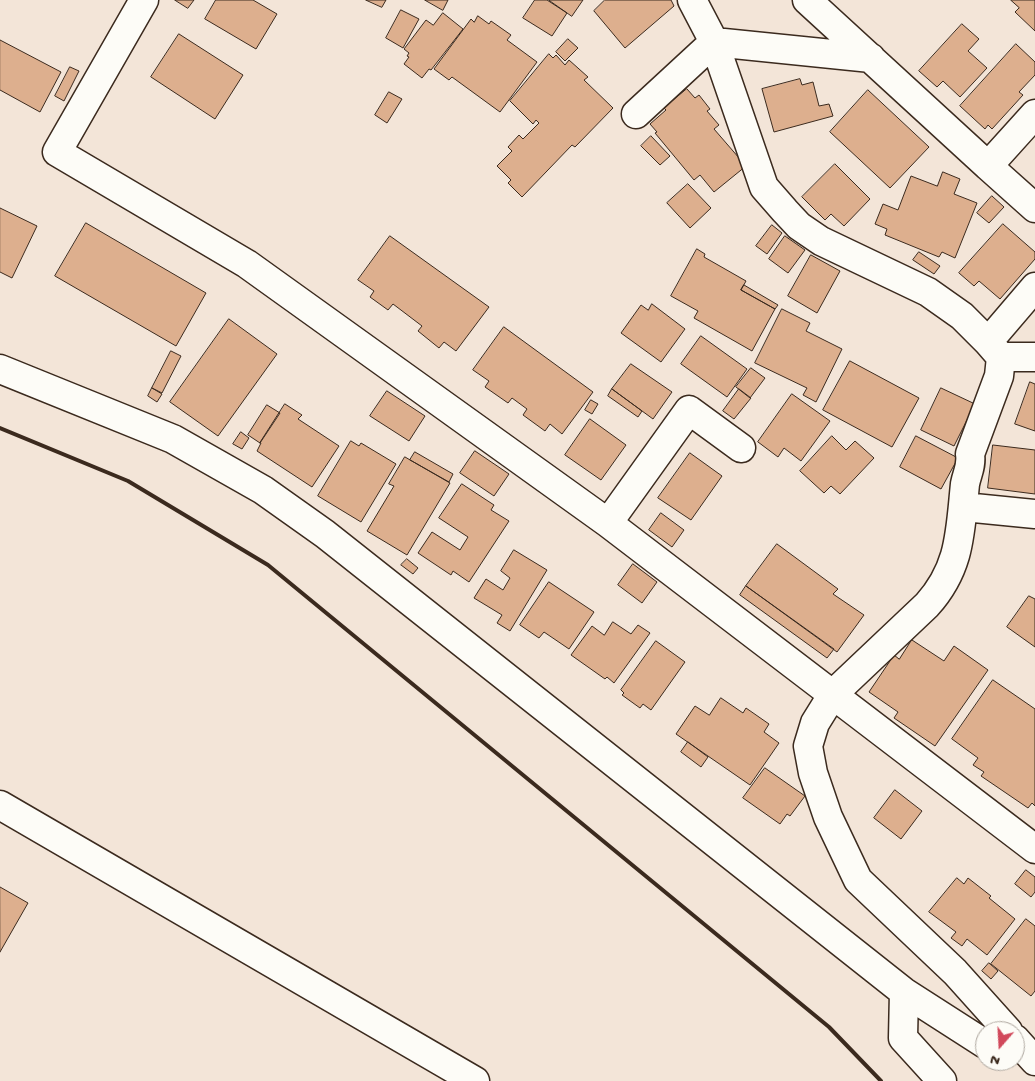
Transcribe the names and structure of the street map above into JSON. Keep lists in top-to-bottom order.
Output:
{
  "north": "bottom"
}
